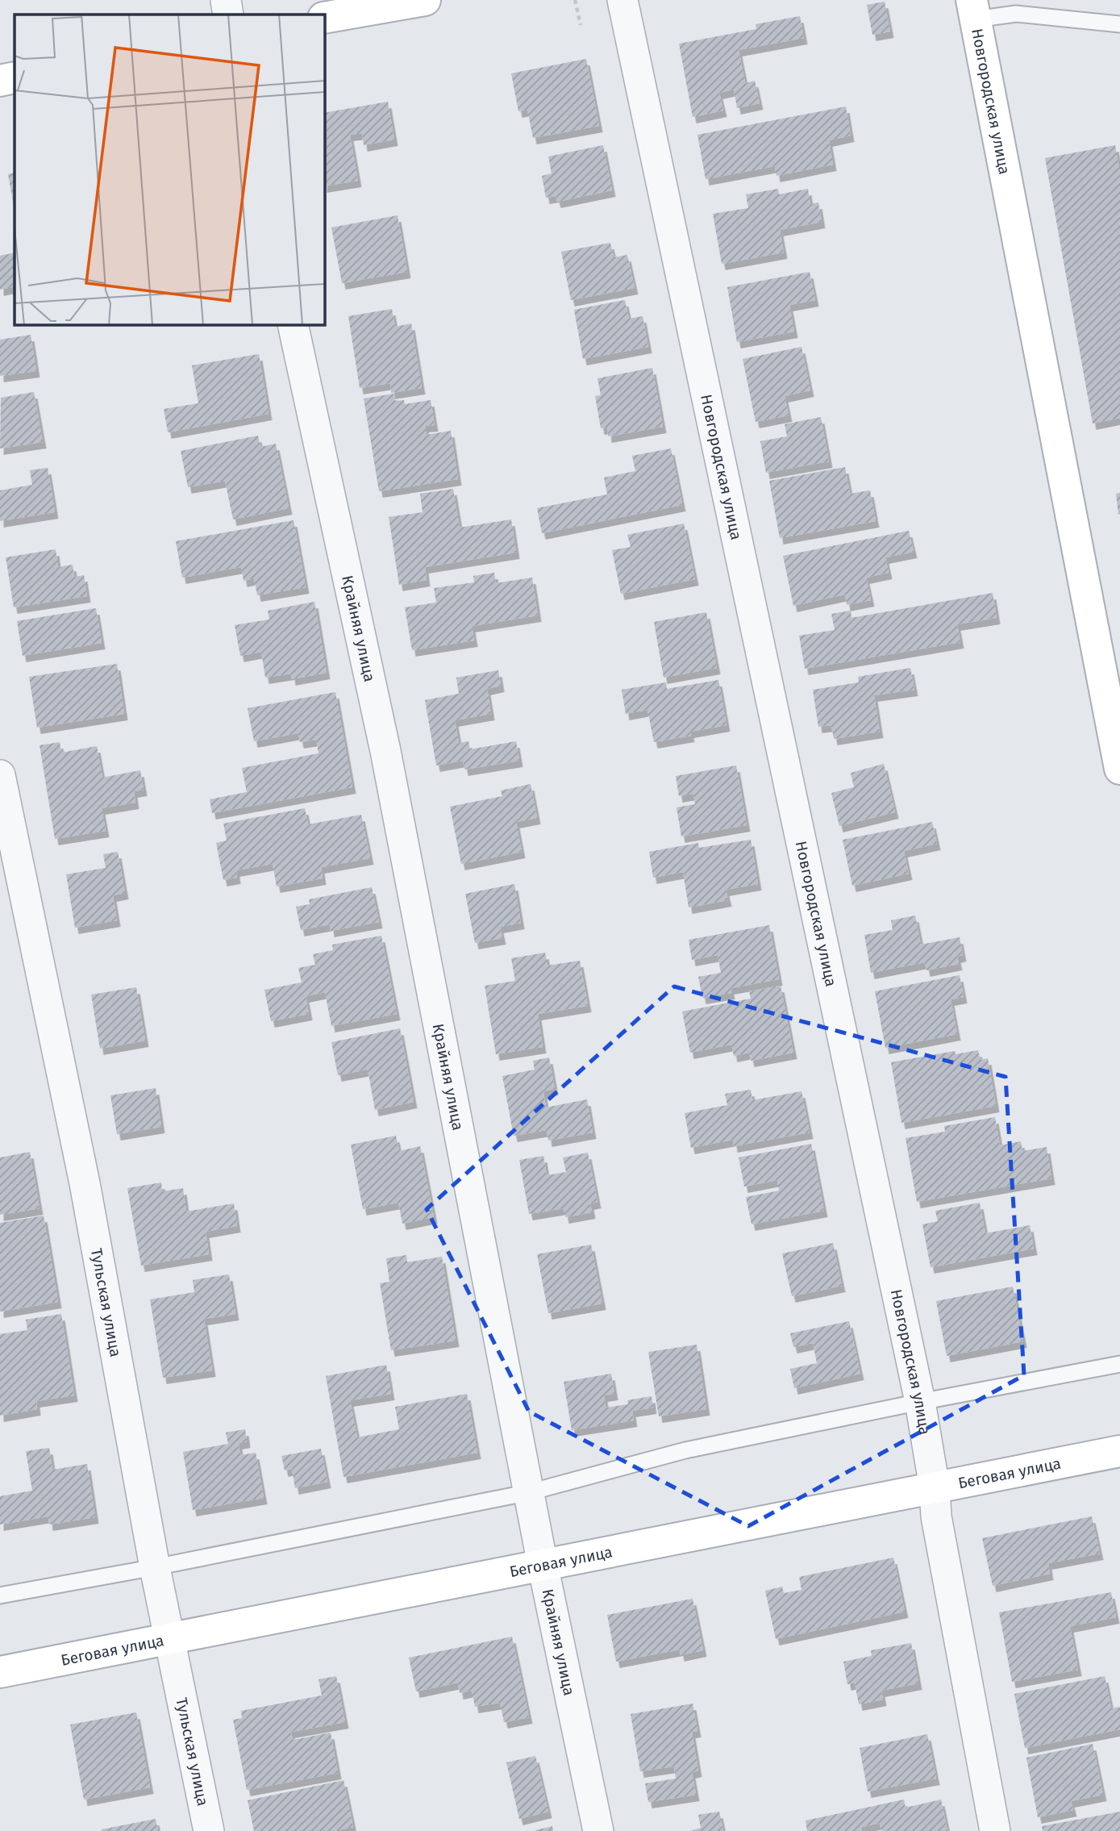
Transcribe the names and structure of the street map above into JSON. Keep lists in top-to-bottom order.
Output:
{
  "streets": {
    "street": [
      "Новгородская улица",
      "Крайняя улица",
      "Тульская улица",
      "Беговая улица"
    ]
  },
  "crossings": [
    ["Новгородская улица", "Беговая улица"],
    ["Крайняя улица", "Беговая улица"],
    ["Тульская улица", "Беговая улица"]
  ]
}
